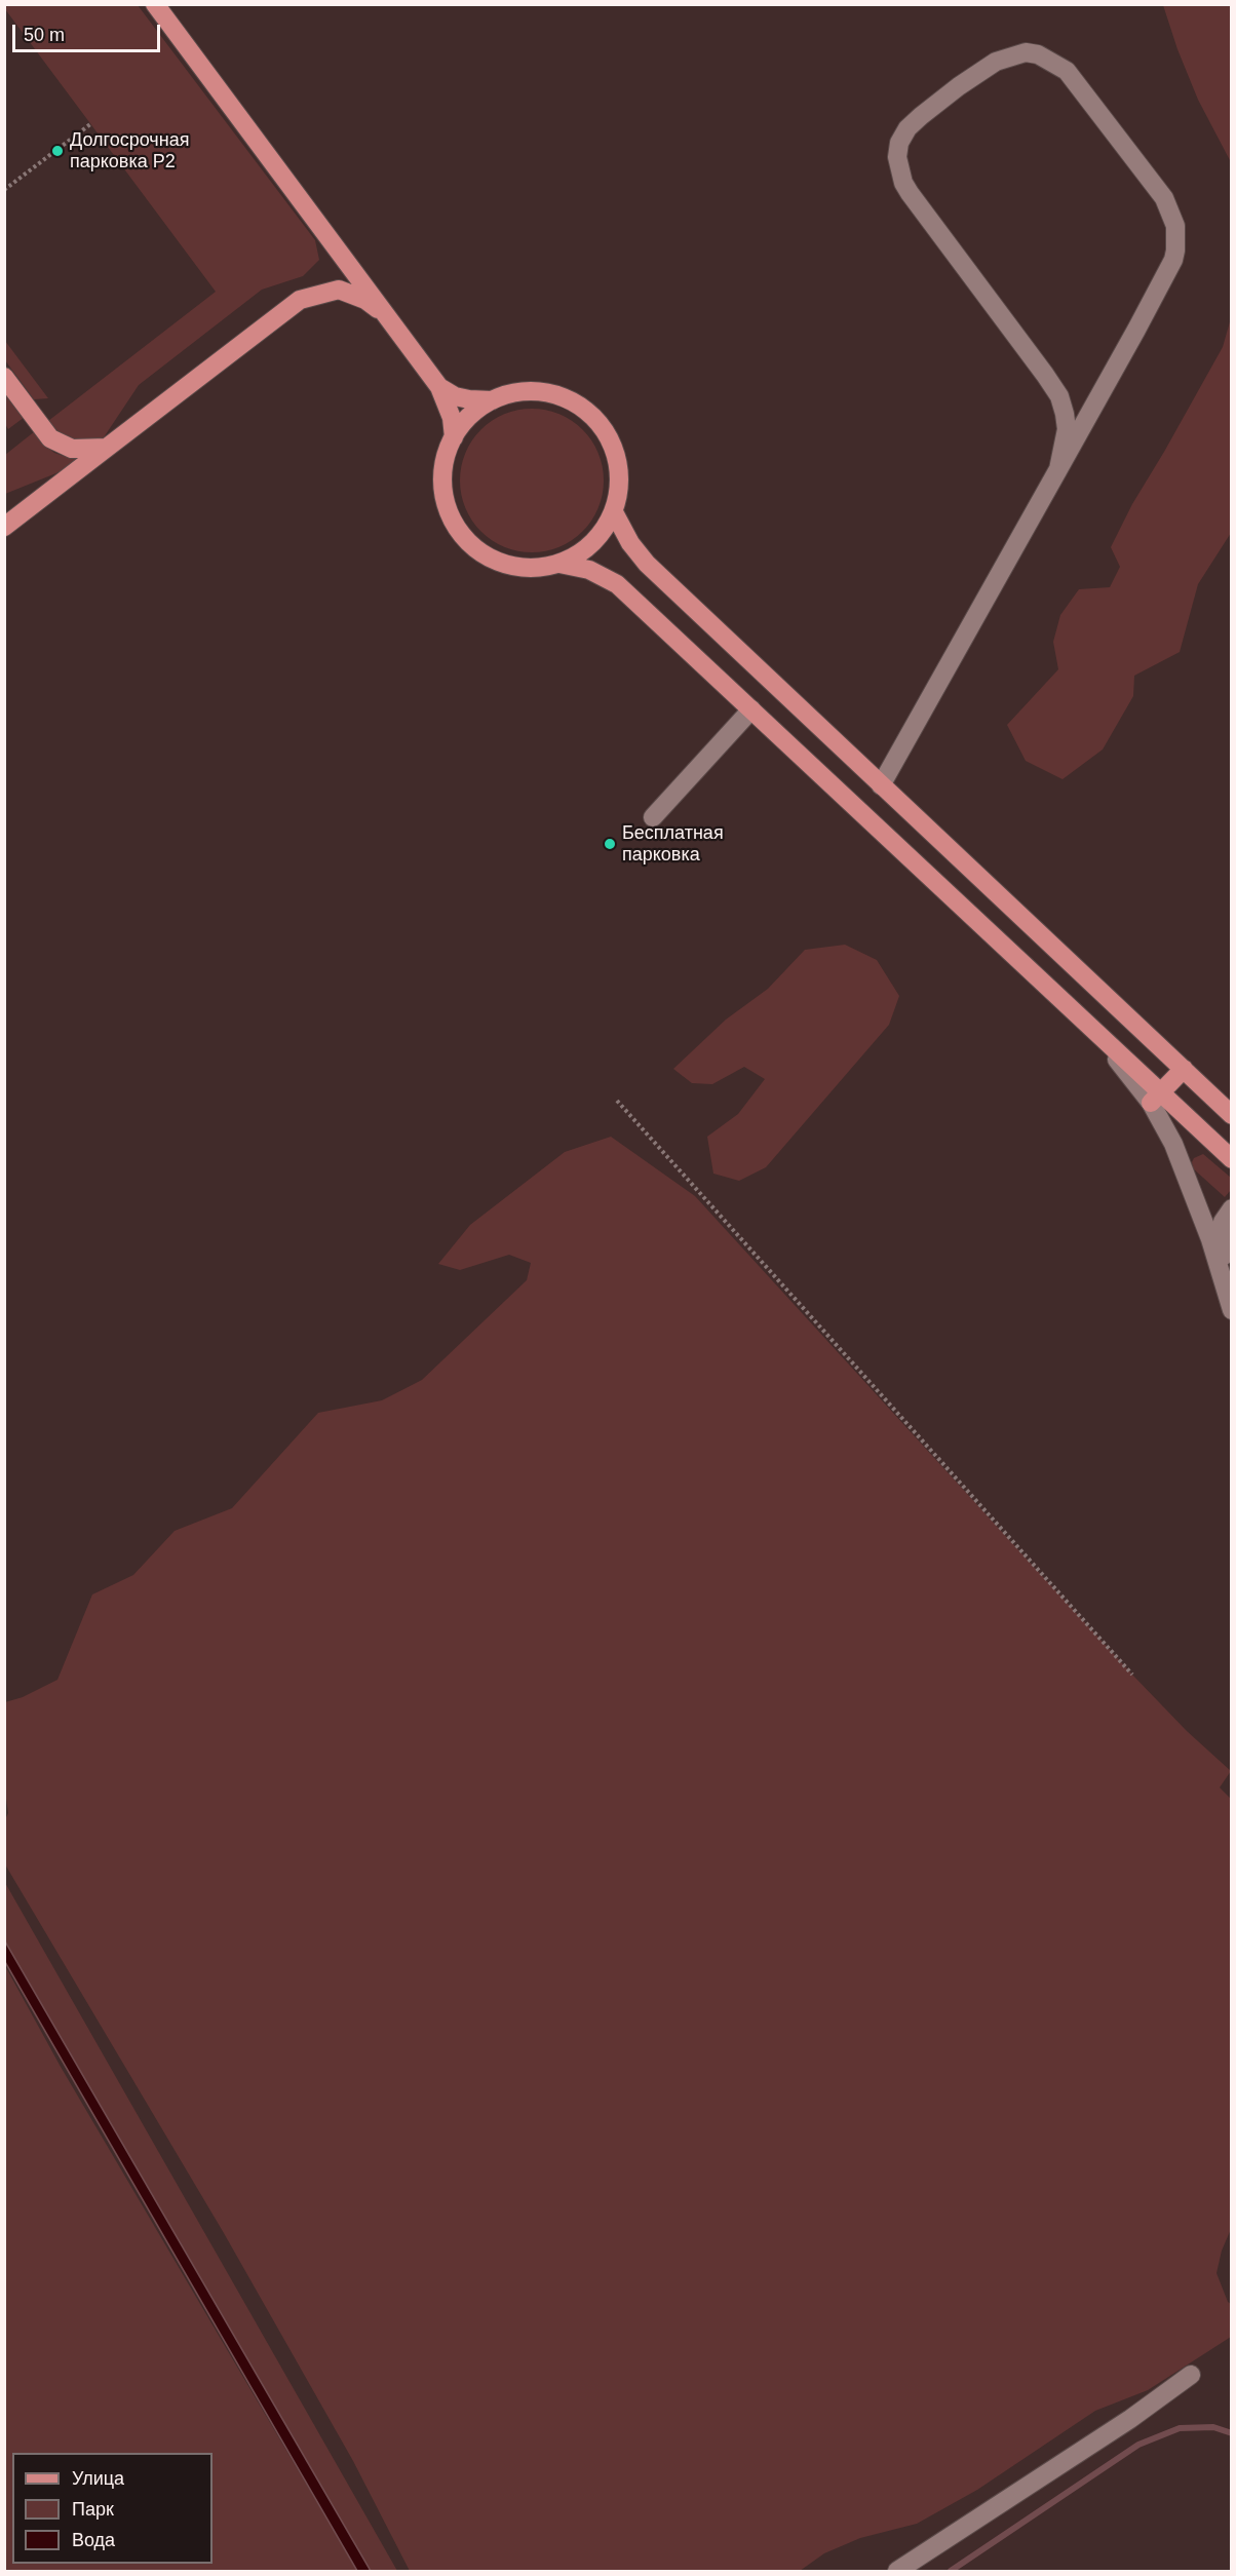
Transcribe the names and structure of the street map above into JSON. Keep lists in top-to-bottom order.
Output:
{
  "places": ["Долгосрочная парковка P2", "Бесплатная парковка"],
  "legend": ["Улица", "Парк", "Вода"],
  "scale_bar": "50 m"
}
